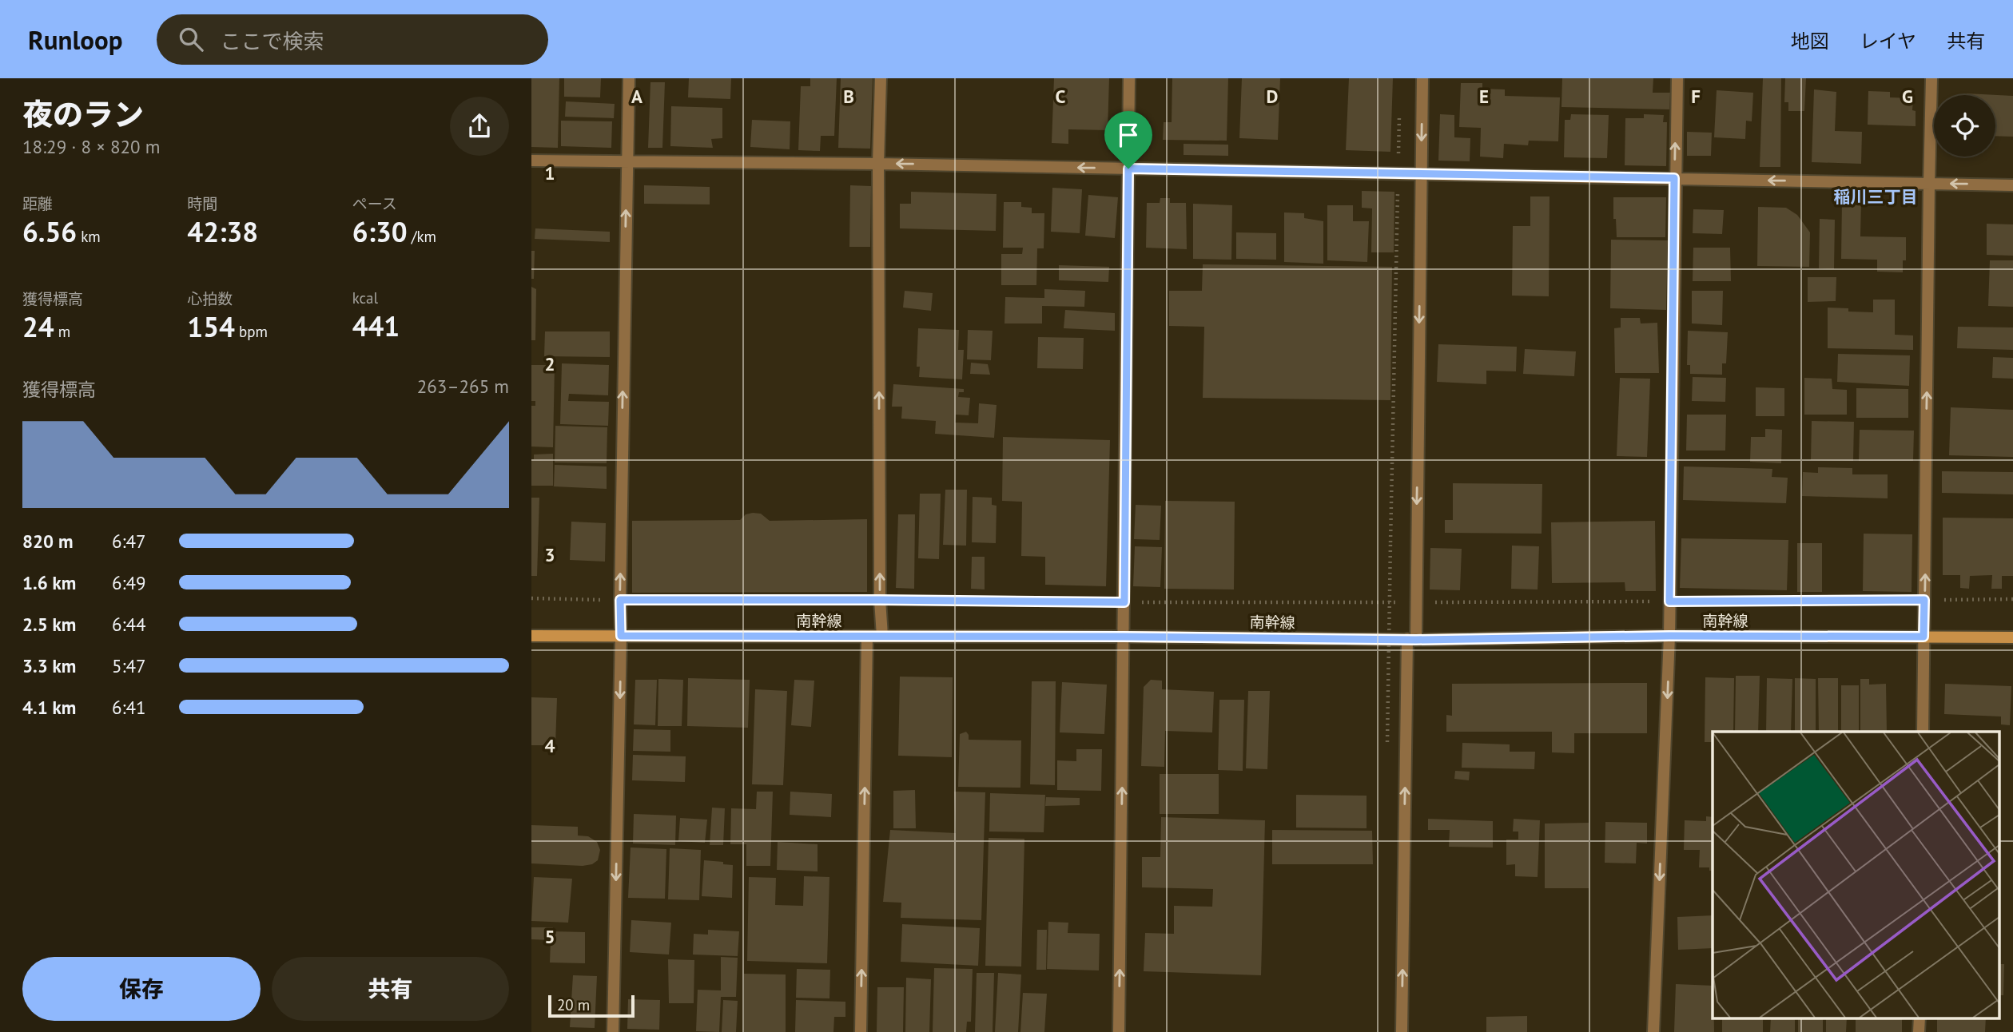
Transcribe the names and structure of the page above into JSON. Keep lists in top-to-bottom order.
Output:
{
  "streets": {
    "main road": ["南幹線"]
  },
  "districts": ["稲川三丁目"],
  "scale_bar": "20 m",
  "page": {
    "header": "Runloop",
    "search": "ここで検索",
    "nav": ["地図", "レイヤ", "共有"],
    "heading": ["夜のラン", "18:29 · 8 × 820 m"],
    "stats": [
      ["距離", "6.56 km"],
      ["時間", "42:38"],
      ["ペース", "6:30 /km"],
      ["獲得標高", "24 m"],
      ["心拍数", "154 bpm"],
      ["kcal", "441"]
    ],
    "chart": ["獲得標高", "263–265 m"],
    "list": [
      {
        "name": "820 m",
        "note": "6:47"
      },
      {
        "name": "1.6 km",
        "note": "6:49"
      },
      {
        "name": "2.5 km",
        "note": "6:44"
      },
      {
        "name": "3.3 km",
        "note": "5:47"
      },
      {
        "name": "4.1 km",
        "note": "6:41"
      }
    ],
    "buttons": ["保存", "共有"],
    "scale": "20 m"
  },
  "grid": {
    "columns": [
      "A",
      "B",
      "C",
      "D",
      "E",
      "F",
      "G"
    ],
    "rows": [
      "1",
      "2",
      "3",
      "4",
      "5"
    ]
  }
}
